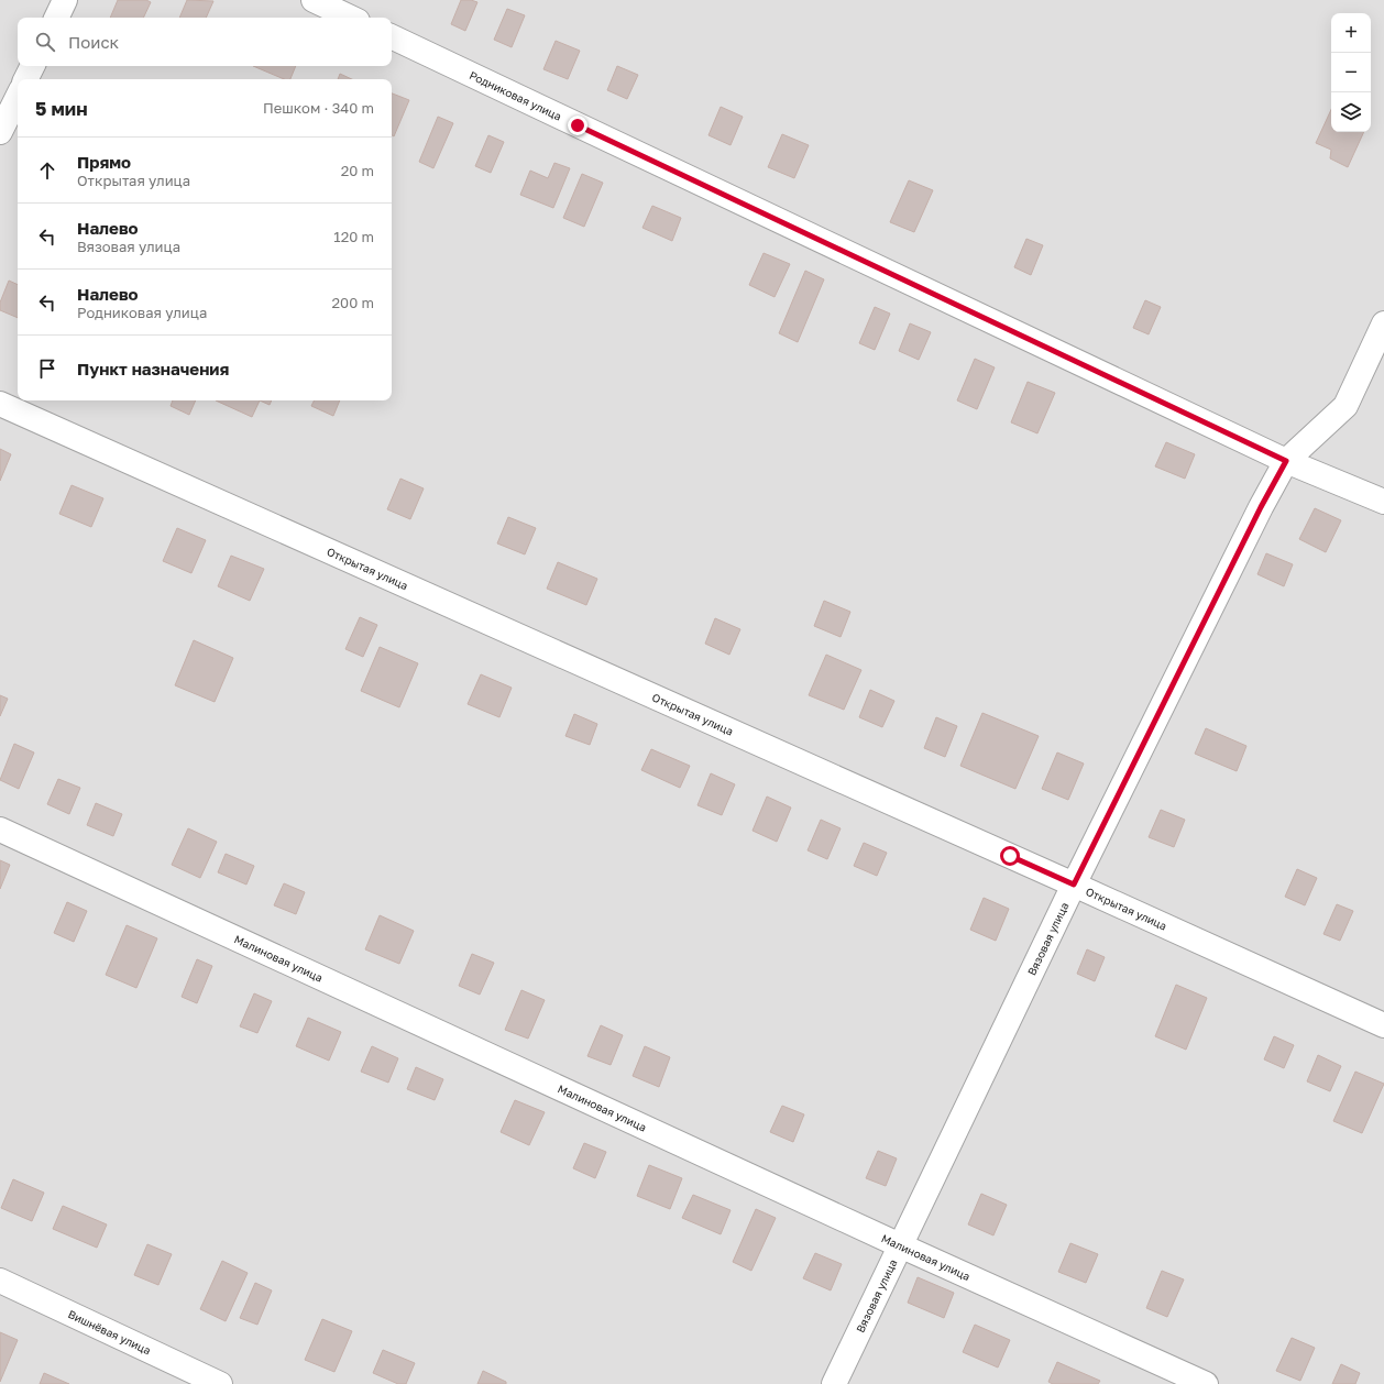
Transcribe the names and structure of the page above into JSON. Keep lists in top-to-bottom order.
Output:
{
  "streets": {
    "street": [
      "Родниковая улица",
      "Открытая улица",
      "Вязовая улица",
      "Малиновая улица",
      "Вишнёвая улица"
    ]
  },
  "crossings": [
    ["Родниковая улица", "Вязовая улица"],
    ["Открытая улица", "Вязовая улица"],
    ["Вязовая улица", "Малиновая улица"]
  ],
  "page": {
    "map_buttons": ["+", "−"],
    "search": "Поиск",
    "heading": ["5 мин", "Пешком · 340 m"],
    "list": [
      ["Прямо", "Открытая улица", "20 m"],
      ["Налево", "Вязовая улица", "120 m"],
      ["Налево", "Родниковая улица", "200 m"],
      "Пункт назначения"
    ]
  }
}
